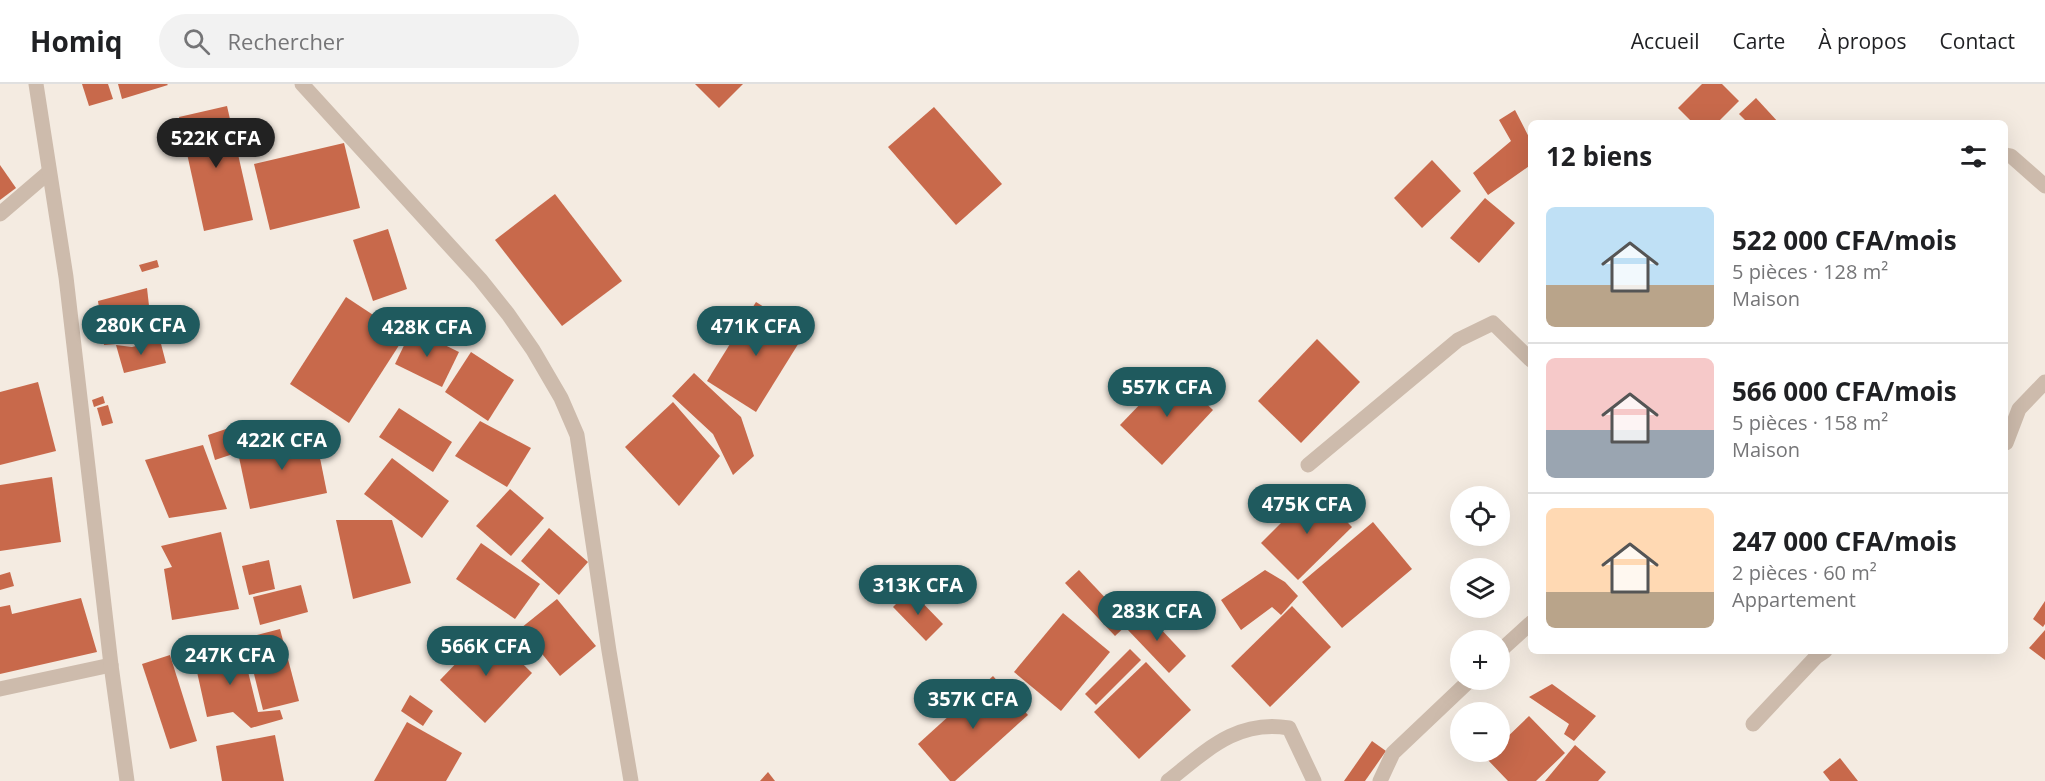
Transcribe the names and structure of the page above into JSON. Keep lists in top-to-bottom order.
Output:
{
  "page": {
    "header": "Homiq",
    "search": "Rechercher",
    "nav": [
      "Accueil",
      "Carte",
      "À propos",
      "Contact"
    ],
    "price": [
      "522K CFA",
      "280K CFA",
      "471K CFA",
      "428K CFA",
      "557K CFA",
      "422K CFA",
      "475K CFA",
      "313K CFA",
      "283K CFA",
      "566K CFA",
      "247K CFA",
      "357K CFA"
    ],
    "heading": "12 biens",
    "list": [
      {
        "name": "522 000 CFA/mois",
        "note": "5 pièces · 128 m² · Maison"
      },
      {
        "name": "566 000 CFA/mois",
        "note": "5 pièces · 158 m² · Maison"
      },
      {
        "name": "247 000 CFA/mois",
        "note": "2 pièces · 60 m² · Appartement"
      }
    ],
    "map_buttons": ["+", "−"]
  }
}
